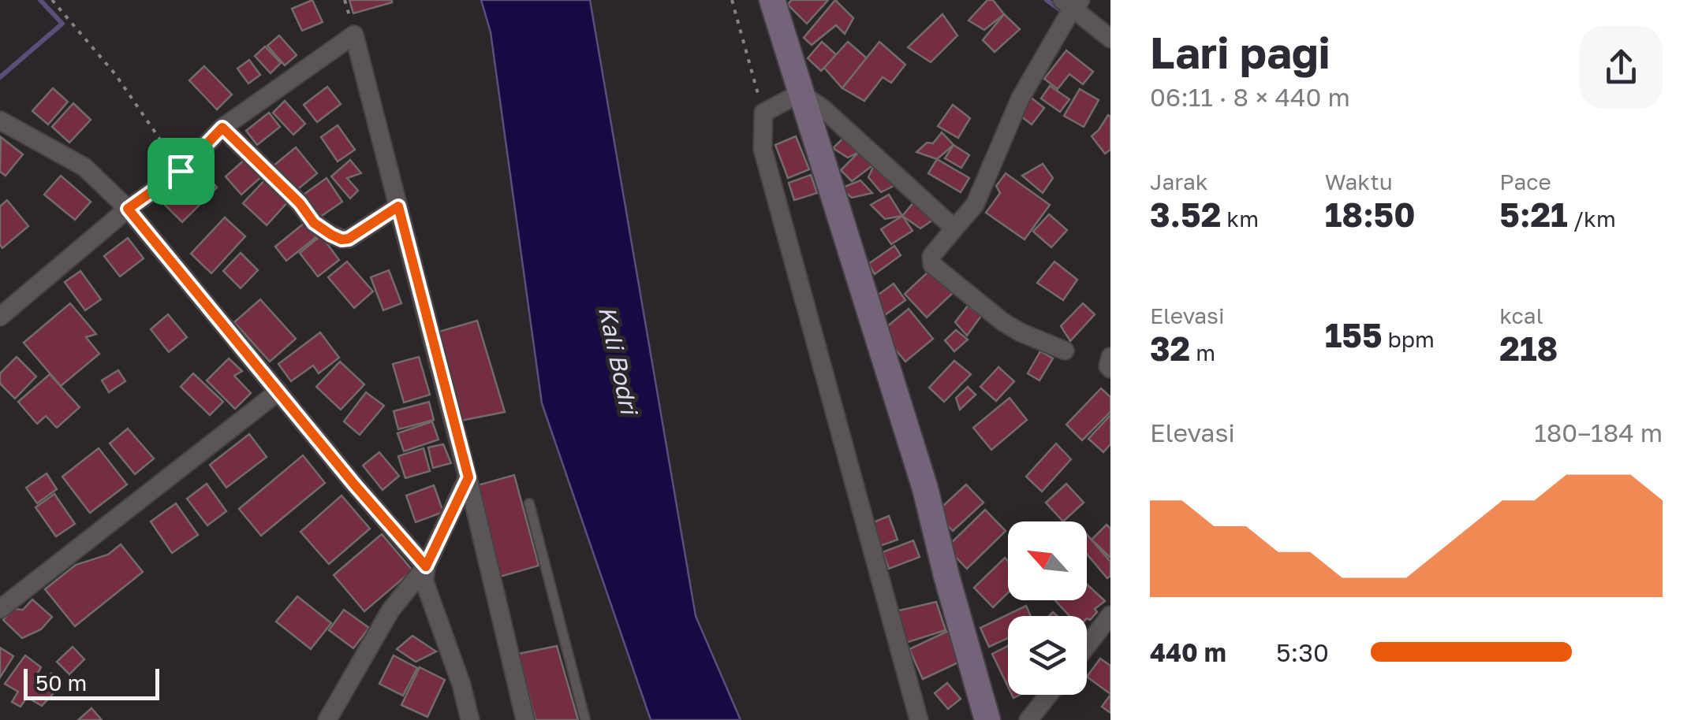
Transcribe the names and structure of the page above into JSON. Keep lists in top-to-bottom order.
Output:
{
  "water": ["Kali Bodri"],
  "scale_bar": "50 m",
  "north": "top left",
  "page": {
    "heading": ["Lari pagi", "06:11 · 8 × 440 m"],
    "stats": [
      ["Jarak", "3.52 km"],
      ["Waktu", "18:50"],
      ["Pace", "5:21 /km"],
      ["Elevasi", "32 m"],
      ["155 bpm"],
      ["kcal", "218"]
    ],
    "chart": ["Elevasi", "180–184 m"],
    "list": [
      {
        "name": "440 m",
        "note": "5:30"
      }
    ],
    "scale": "50 m"
  }
}
